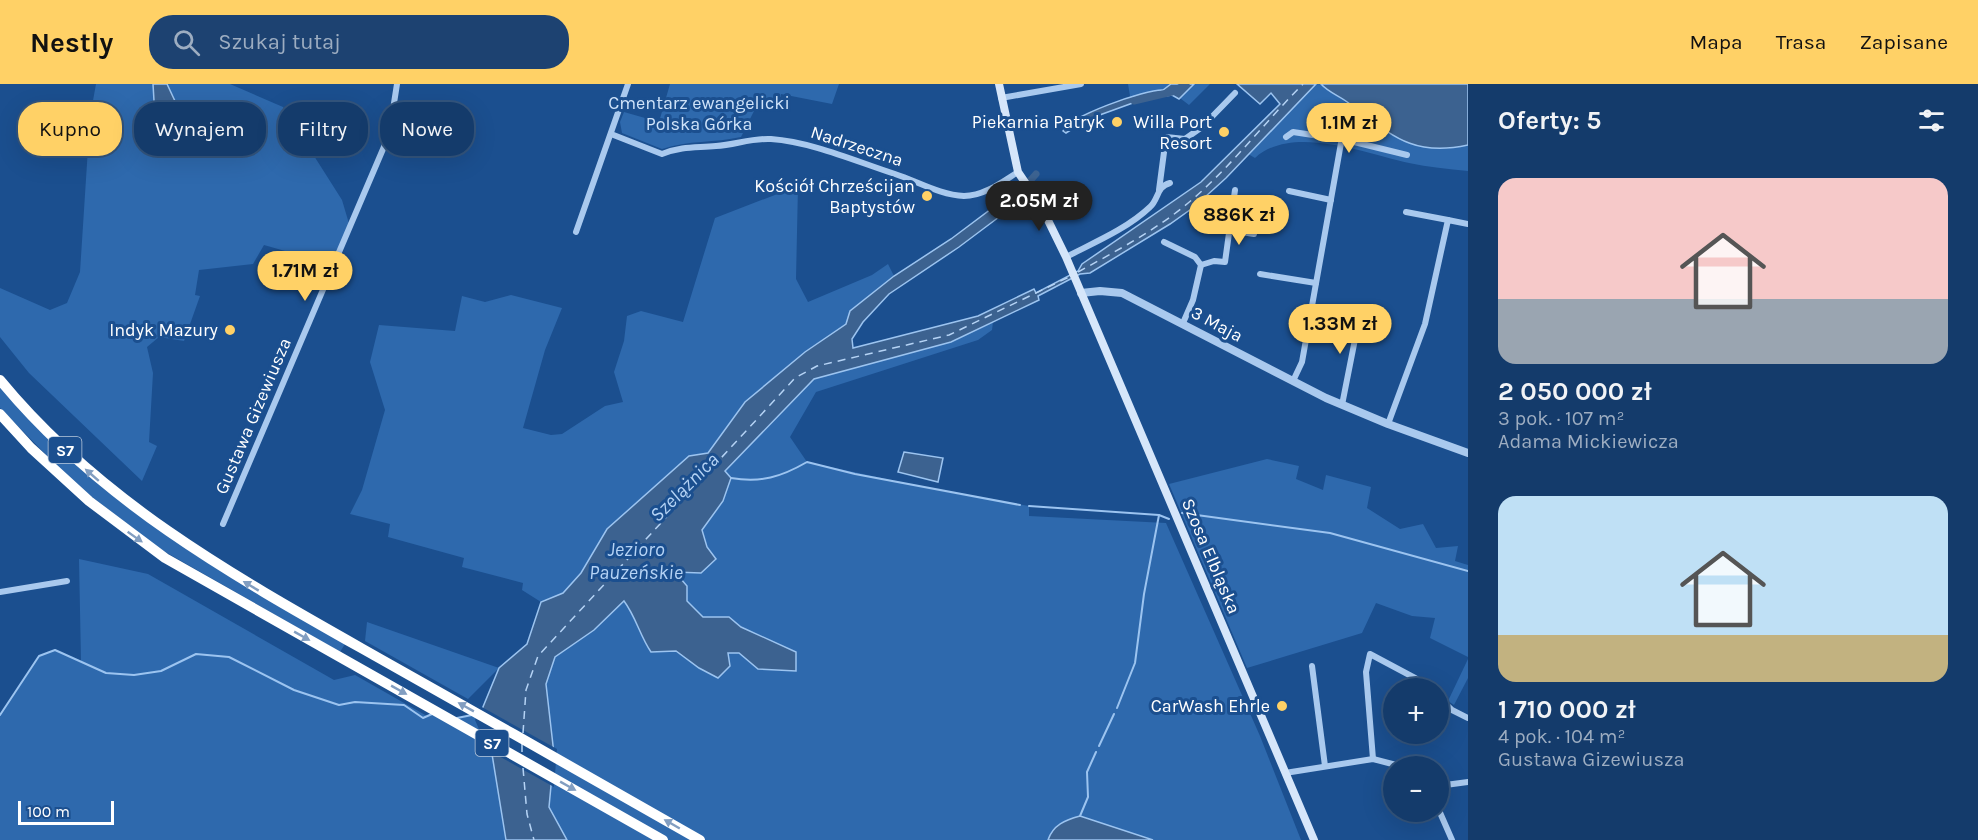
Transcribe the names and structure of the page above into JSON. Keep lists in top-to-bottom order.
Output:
{
  "streets": {
    "highway": ["S7"],
    "main road": ["Szosa Elbląska"],
    "street": ["Nadrzeczna", "3 Maja", "Gustawa Gizewiusza"]
  },
  "crossings": [
    ["Nadrzeczna", "Szosa Elbląska"],
    ["3 Maja", "Szosa Elbląska"]
  ],
  "water": ["Szelążnica", "Jezioro Pauzeńskie"],
  "parks": ["Cmentarz ewangelicki Polska Górka"],
  "places": [
    "Piekarnia Patryk",
    "Willa Port Resort",
    "Kościół Chrześcijan Baptystów",
    "Indyk Mazury",
    "CarWash Ehrle"
  ],
  "scale_bar": "100 m",
  "page": {
    "header": "Nestly",
    "search": "Szukaj tutaj",
    "nav": ["Mapa", "Trasa", "Zapisane"],
    "heading": "Oferty: 5",
    "chip": [
      "Kupno",
      "Wynajem",
      "Filtry",
      "Nowe"
    ],
    "price": [
      "1.1M zł",
      "2.05M zł",
      "886K zł",
      "1.71M zł",
      "1.33M zł"
    ],
    "list": [
      {
        "name": "2 050 000 zł",
        "note": "3 pok. · 107 m² · Adama Mickiewicza"
      },
      {
        "name": "1 710 000 zł",
        "note": "4 pok. · 104 m² · Gustawa Gizewiusza"
      }
    ],
    "map_buttons": ["+", "−"],
    "scale": "100 m"
  }
}
